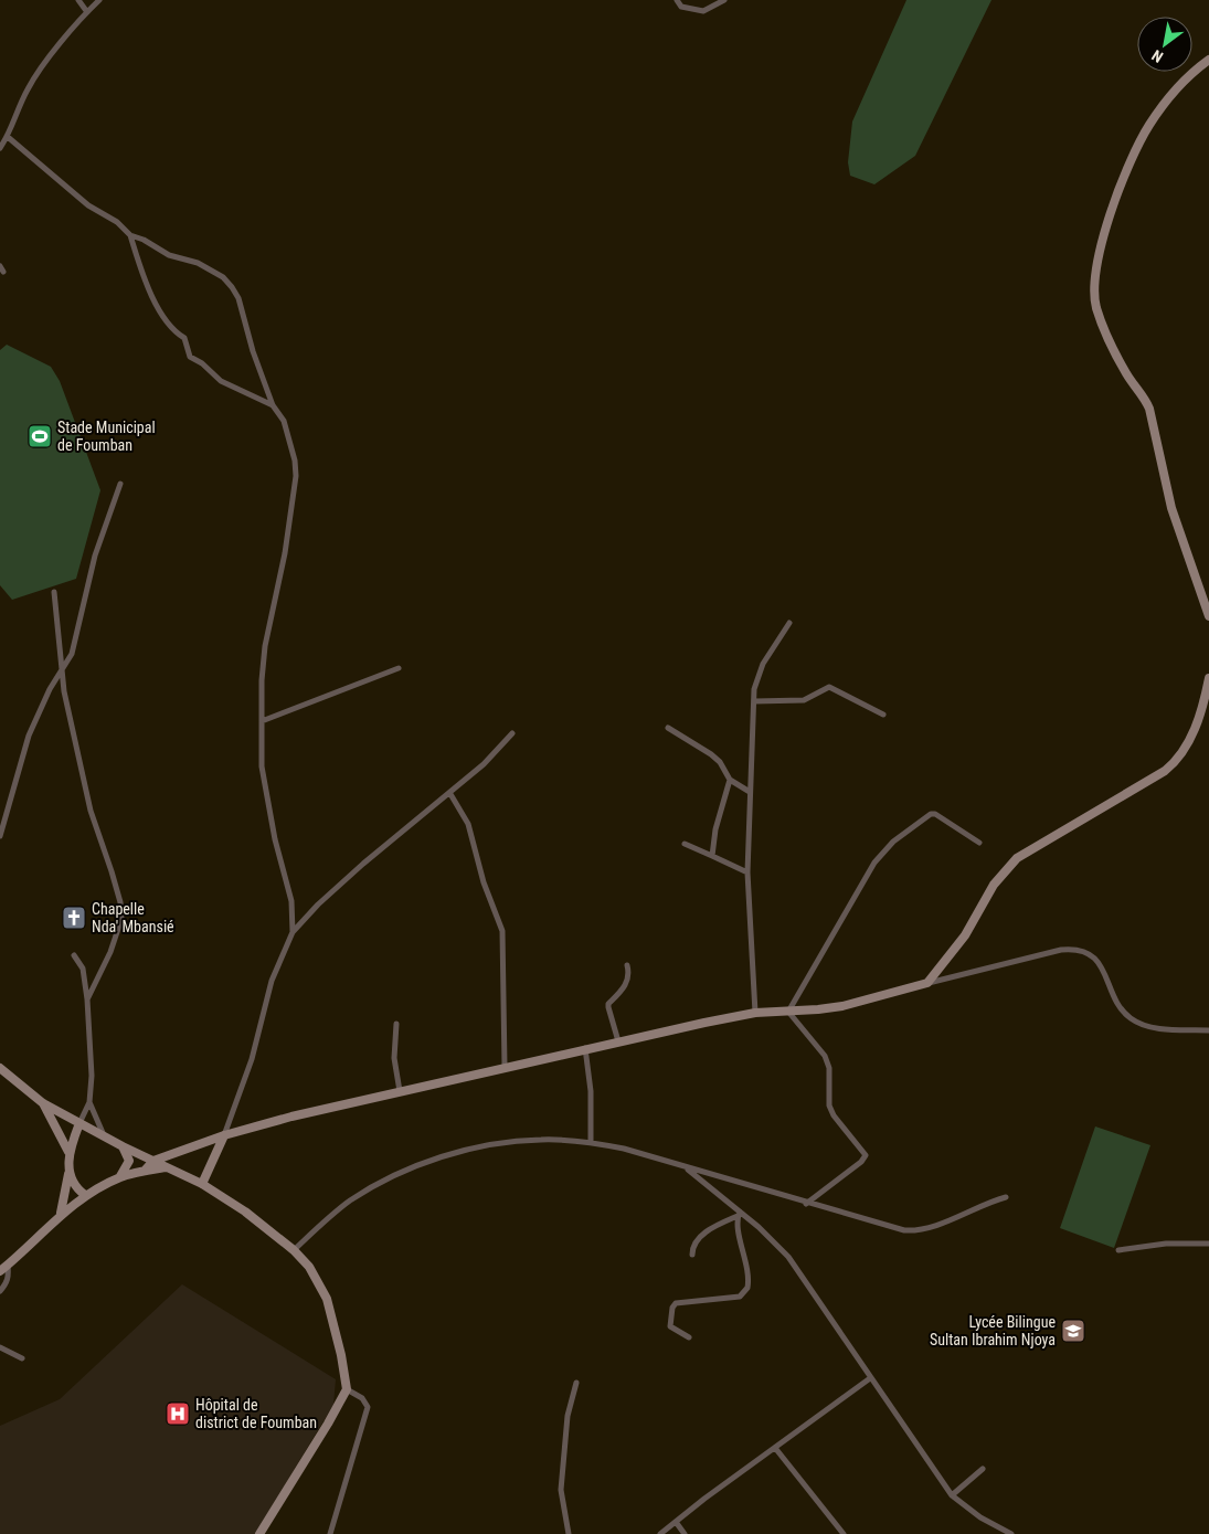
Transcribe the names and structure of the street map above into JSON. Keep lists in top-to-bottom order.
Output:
{
  "places": {
    "sports": ["Stade Municipal de Foumban"],
    "church": ["Chapelle Nda' Mbansié"],
    "school or university": ["Lycée Bilingue Sultan Ibrahim Njoya"],
    "hospital": ["Hôpital de district de Foumban"]
  },
  "north": "bottom left"
}
